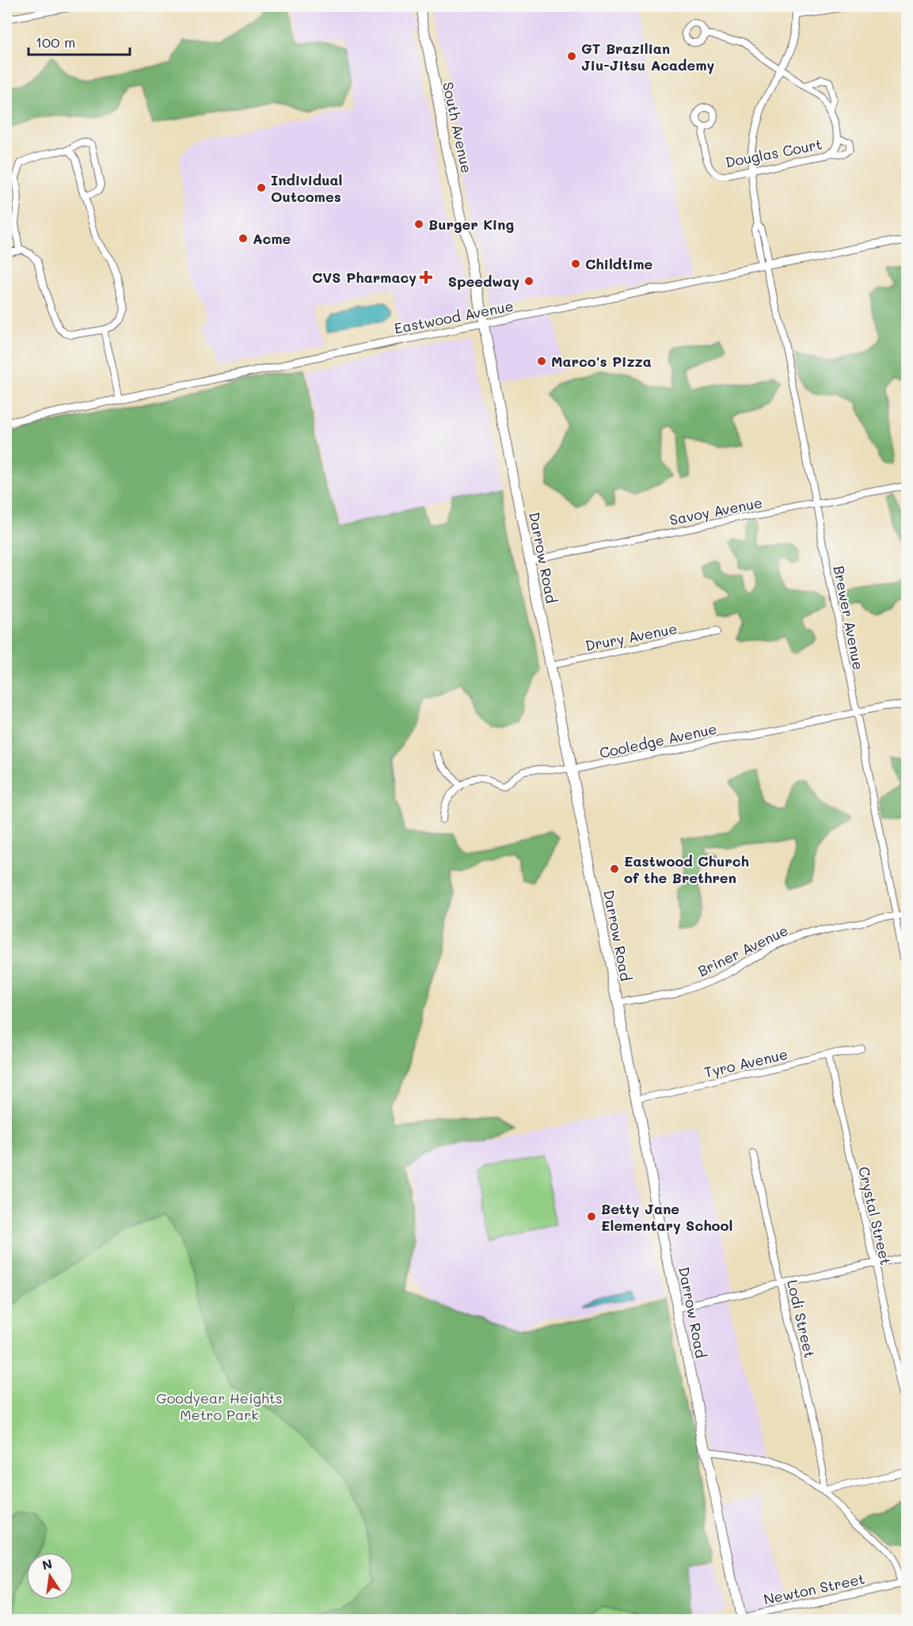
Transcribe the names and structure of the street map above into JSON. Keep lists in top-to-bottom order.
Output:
{
  "streets": {
    "main road": ["South Avenue", "Darrow Road"],
    "street": [
      "Douglas Court",
      "Eastwood Avenue",
      "Savoy Avenue",
      "Brewer Avenue",
      "Drury Avenue",
      "Cooledge Avenue",
      "Briner Avenue",
      "Tyro Avenue",
      "Crystal Street",
      "Lodi Street",
      "Newton Street"
    ]
  },
  "crossings": [
    ["South Avenue", "Darrow Road"],
    ["Douglas Court", "Brewer Avenue"],
    ["Eastwood Avenue", "Darrow Road"],
    ["Eastwood Avenue", "Brewer Avenue"],
    ["Savoy Avenue", "Darrow Road"],
    ["Savoy Avenue", "Brewer Avenue"],
    ["Darrow Road", "Drury Avenue"],
    ["Darrow Road", "Cooledge Avenue"],
    ["Darrow Road", "Briner Avenue"],
    ["Darrow Road", "Tyro Avenue"],
    ["Darrow Road", "Newton Street"],
    ["Brewer Avenue", "Cooledge Avenue"],
    ["Brewer Avenue", "Briner Avenue"],
    ["Tyro Avenue", "Crystal Street"]
  ],
  "parks": ["Goodyear Heights Metro Park"],
  "places": {
    "other": [
      "GT Brazilian Jiu-Jitsu Academy",
      "Individual Outcomes",
      "Burger King",
      "Acme",
      "Childtime",
      "Speedway",
      "Marco's Pizza",
      "Eastwood Church of the Brethren",
      "Betty Jane Elementary School"
    ],
    "health": ["CVS Pharmacy"]
  },
  "scale_bar": "100 m",
  "north": "top"
}
